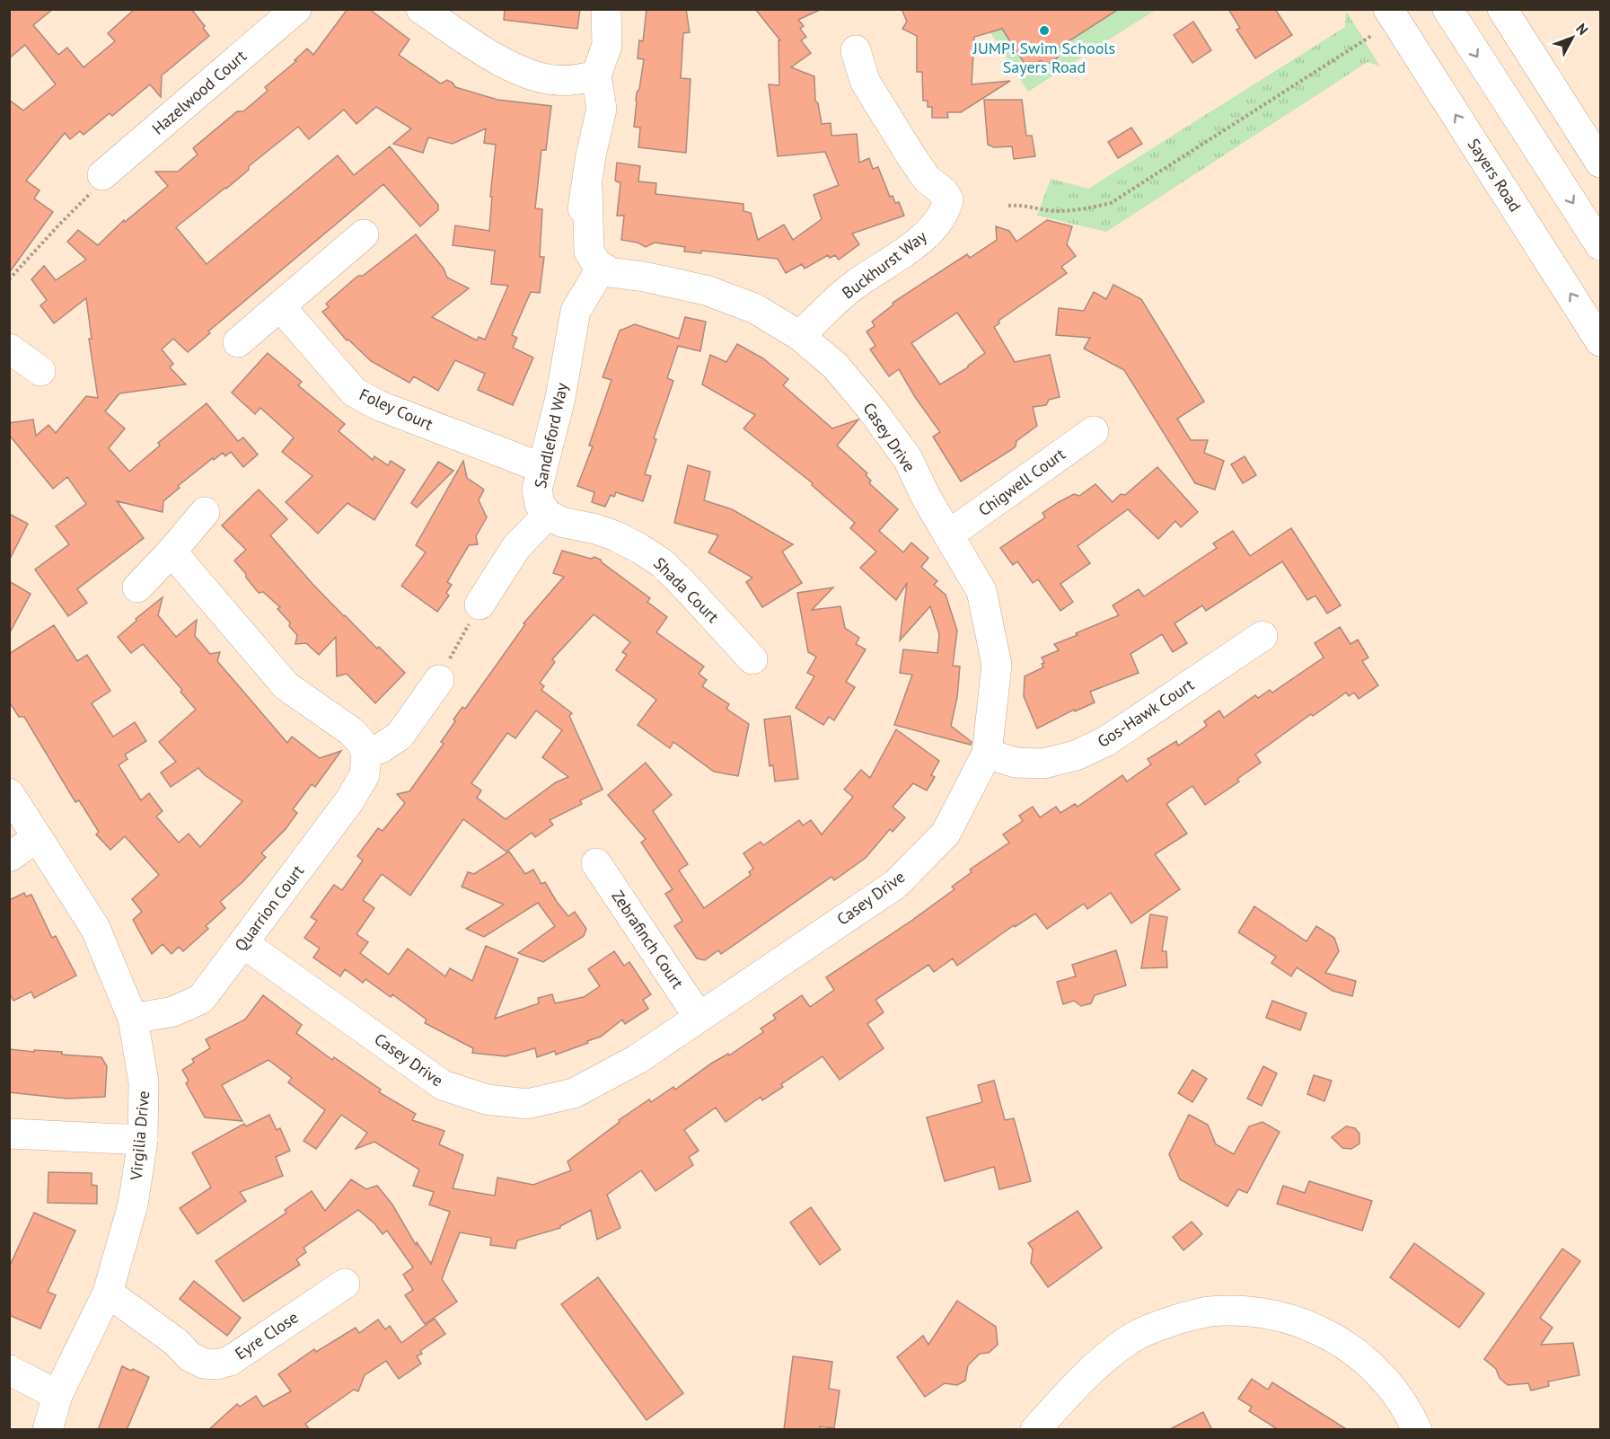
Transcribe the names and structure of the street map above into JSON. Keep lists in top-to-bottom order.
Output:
{
  "streets": {
    "street": [
      "Hazelwood Court",
      "Sayers Road",
      "Buckhurst Way",
      "Foley Court",
      "Sandleford Way",
      "Casey Drive",
      "Chigwell Court",
      "Shada Court",
      "Gos-Hawk Court",
      "Quarrion Court",
      "Zebrafinch Court",
      "Virgilia Drive",
      "Eyre Close"
    ]
  },
  "crossings": [
    ["Buckhurst Way", "Casey Drive"],
    ["Foley Court", "Sandleford Way"],
    ["Sandleford Way", "Casey Drive"],
    ["Sandleford Way", "Shada Court"],
    ["Casey Drive", "Chigwell Court"],
    ["Casey Drive", "Gos-Hawk Court"],
    ["Casey Drive", "Quarrion Court"],
    ["Casey Drive", "Zebrafinch Court"],
    ["Quarrion Court", "Virgilia Drive"],
    ["Virgilia Drive", "Eyre Close"]
  ],
  "places": ["JUMP! Swim Schools Sayers Road"],
  "north": "top right"
}
